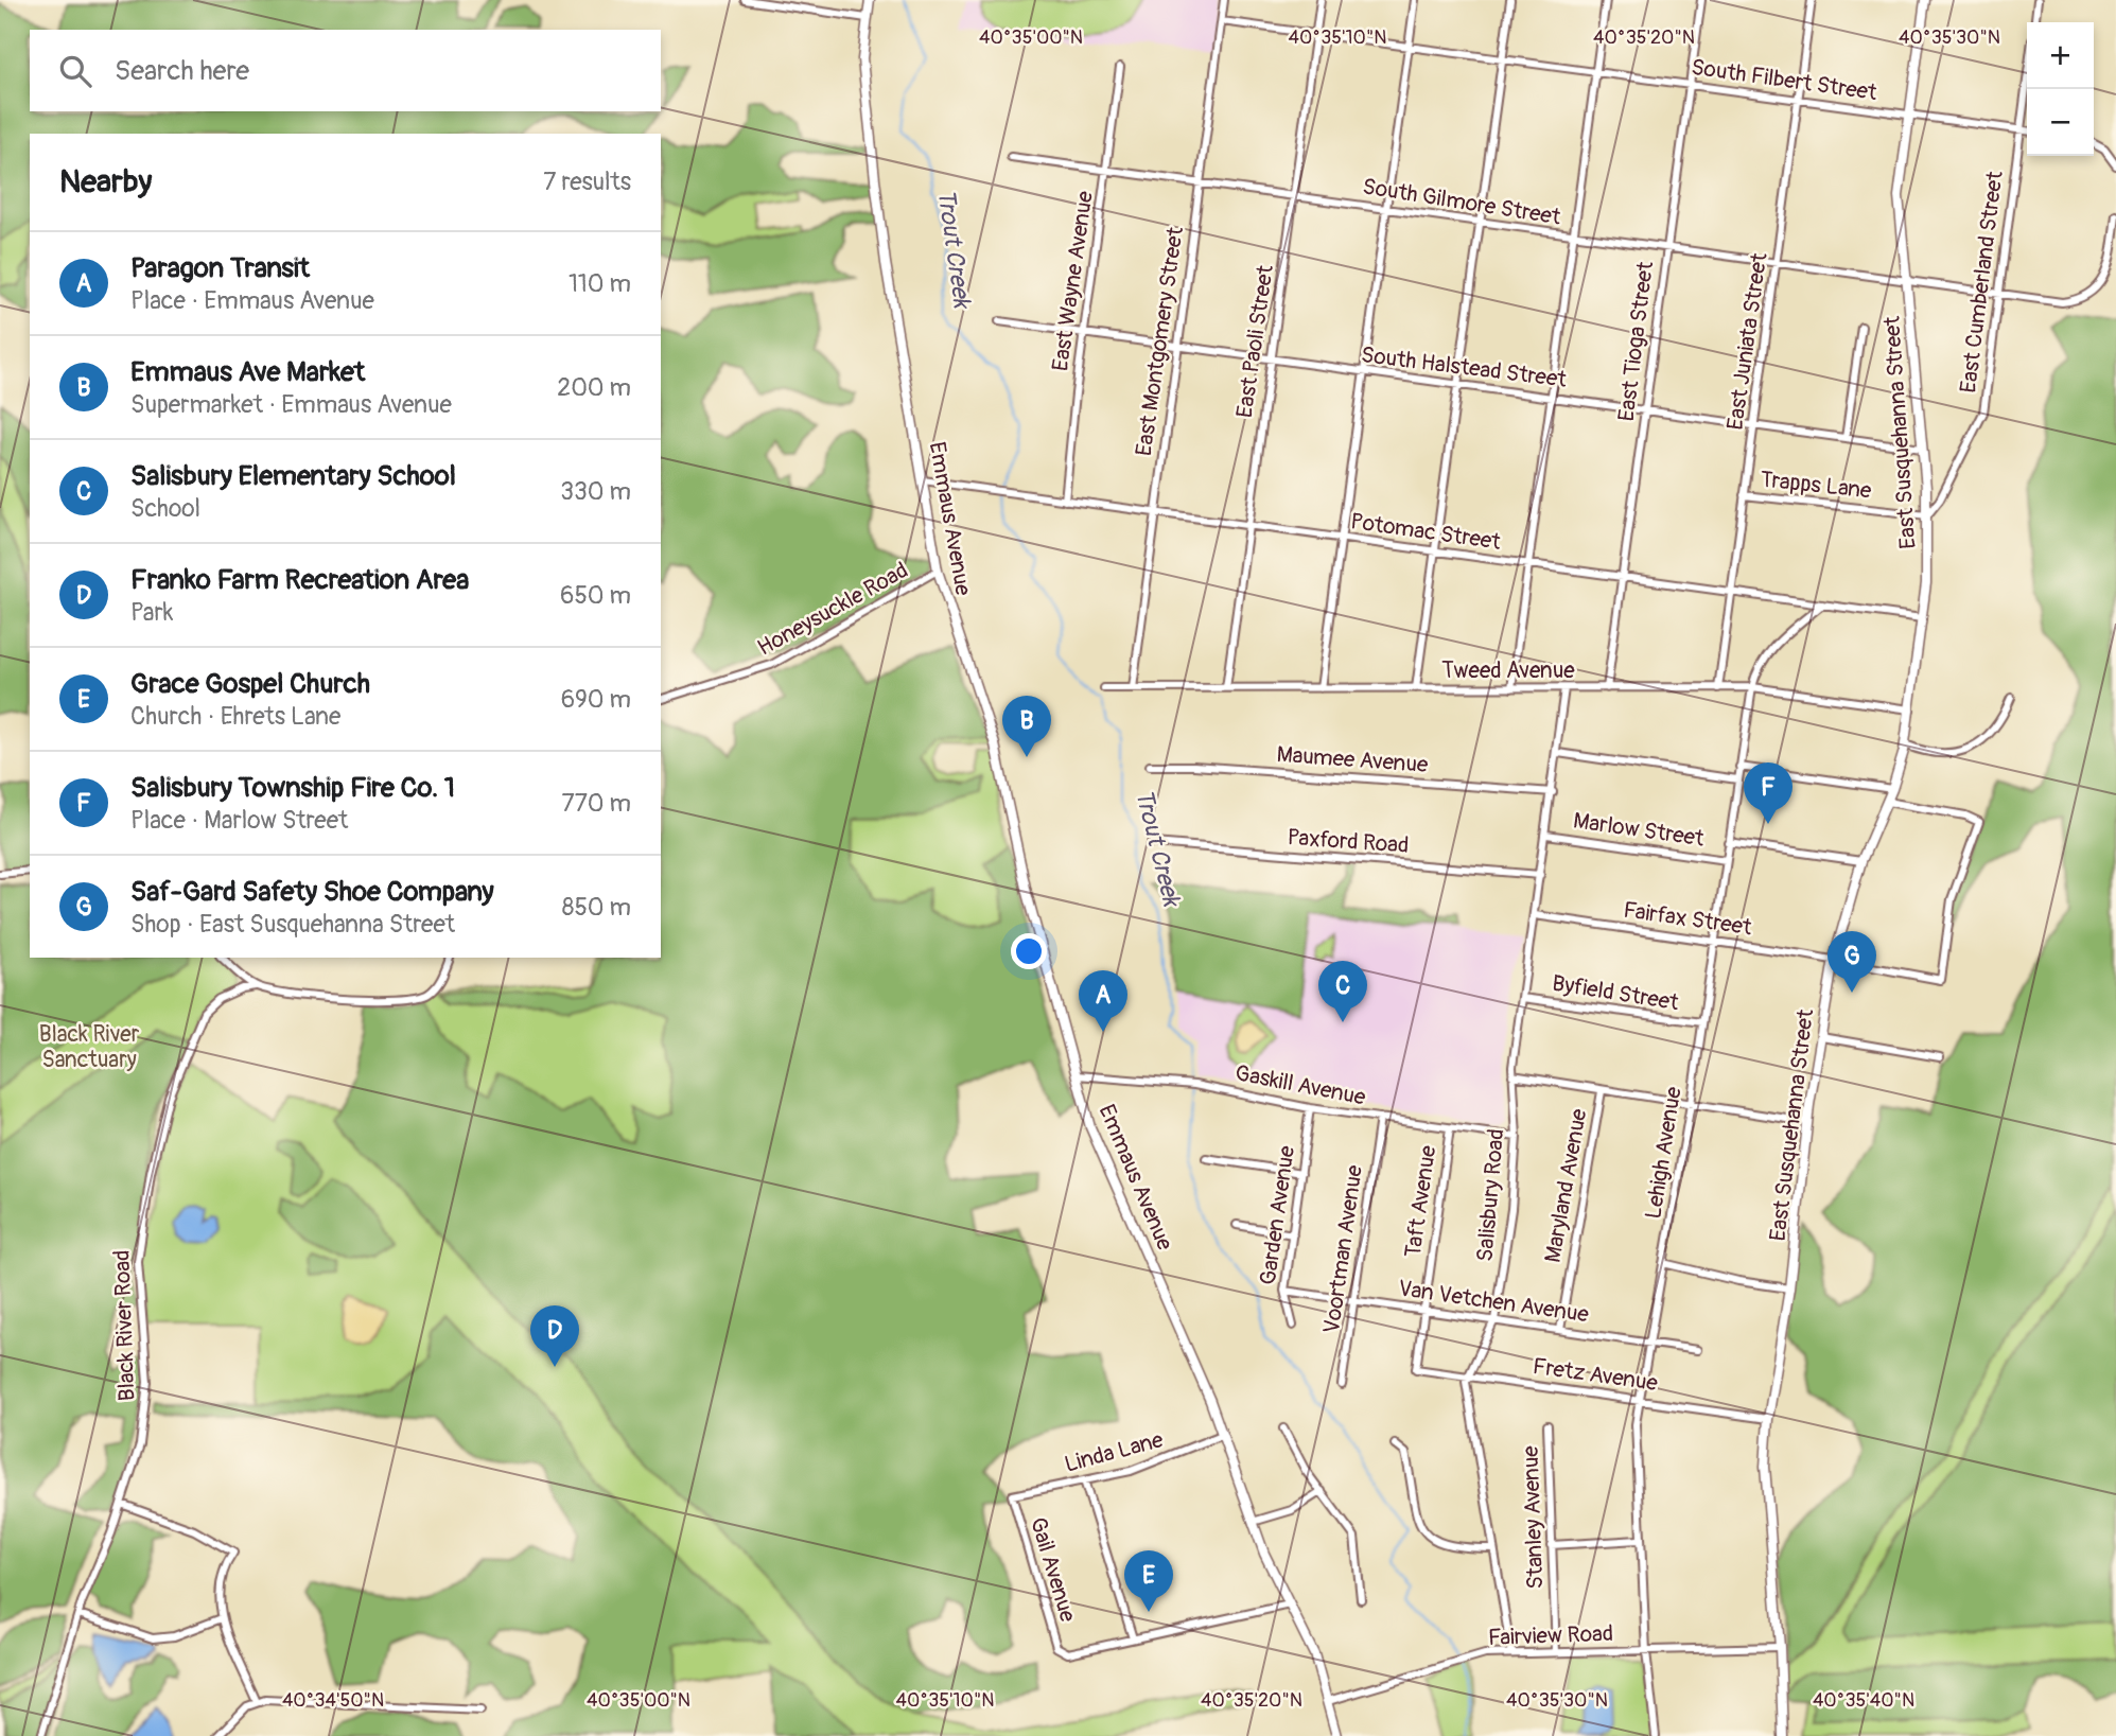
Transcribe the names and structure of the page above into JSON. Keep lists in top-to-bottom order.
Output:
{
  "streets": {
    "main road": ["East Susquehanna Street", "Emmaus Avenue"],
    "street": [
      "South Filbert Street",
      "South Gilmore Street",
      "East Wayne Avenue",
      "East Cumberland Street",
      "East Montgomery Street",
      "East Paoli Street",
      "East Tioga Street",
      "East Juniata Street",
      "South Halstead Street",
      "Trapps Lane",
      "Potomac Street",
      "Honeysuckle Road",
      "Tweed Avenue",
      "Maumee Avenue",
      "Marlow Street",
      "Paxford Road",
      "Fairfax Street",
      "Byfield Street",
      "Gaskill Avenue",
      "Lehigh Avenue",
      "Maryland Avenue",
      "Salisbury Road",
      "Taft Avenue",
      "Garden Avenue",
      "Voortman Avenue",
      "Van Vetchen Avenue",
      "Black River Road",
      "Fretz Avenue",
      "Linda Lane",
      "Stanley Avenue",
      "Gail Avenue",
      "Fairview Road"
    ]
  },
  "crossings": [
    ["South Filbert Street", "East Cumberland Street"],
    ["South Filbert Street", "East Montgomery Street"],
    ["South Filbert Street", "East Paoli Street"],
    ["South Filbert Street", "East Tioga Street"],
    ["South Filbert Street", "East Juniata Street"],
    ["South Filbert Street", "East Susquehanna Street"],
    ["South Gilmore Street", "East Wayne Avenue"],
    ["South Gilmore Street", "East Cumberland Street"],
    ["South Gilmore Street", "East Montgomery Street"],
    ["South Gilmore Street", "East Paoli Street"],
    ["South Gilmore Street", "East Tioga Street"],
    ["South Gilmore Street", "East Juniata Street"],
    ["South Gilmore Street", "East Susquehanna Street"],
    ["East Wayne Avenue", "South Halstead Street"],
    ["East Wayne Avenue", "Potomac Street"],
    ["East Cumberland Street", "East Susquehanna Street"],
    ["East Cumberland Street", "Trapps Lane"],
    ["East Montgomery Street", "South Halstead Street"],
    ["East Montgomery Street", "Potomac Street"],
    ["East Montgomery Street", "Tweed Avenue"],
    ["East Paoli Street", "South Halstead Street"],
    ["East Paoli Street", "Potomac Street"],
    ["East Paoli Street", "Tweed Avenue"],
    ["East Tioga Street", "South Halstead Street"],
    ["East Tioga Street", "Potomac Street"],
    ["East Tioga Street", "Tweed Avenue"],
    ["East Juniata Street", "South Halstead Street"],
    ["East Juniata Street", "Trapps Lane"],
    ["East Juniata Street", "Potomac Street"],
    ["East Juniata Street", "Tweed Avenue"],
    ["South Halstead Street", "East Susquehanna Street"],
    ["East Susquehanna Street", "Trapps Lane"],
    ["East Susquehanna Street", "Potomac Street"],
    ["East Susquehanna Street", "Tweed Avenue"],
    ["East Susquehanna Street", "Marlow Street"],
    ["East Susquehanna Street", "Fairfax Street"],
    ["East Susquehanna Street", "Fretz Avenue"],
    ["East Susquehanna Street", "Fairview Road"],
    ["Emmaus Avenue", "Potomac Street"],
    ["Emmaus Avenue", "Honeysuckle Road"],
    ["Emmaus Avenue", "Gaskill Avenue"],
    ["Emmaus Avenue", "Linda Lane"],
    ["Emmaus Avenue", "Fairview Road"],
    ["Potomac Street", "Lehigh Avenue"],
    ["Tweed Avenue", "Lehigh Avenue"],
    ["Tweed Avenue", "Salisbury Road"],
    ["Maumee Avenue", "Salisbury Road"],
    ["Marlow Street", "Lehigh Avenue"],
    ["Marlow Street", "Salisbury Road"],
    ["Paxford Road", "Salisbury Road"],
    ["Fairfax Street", "Lehigh Avenue"],
    ["Fairfax Street", "Salisbury Road"],
    ["Byfield Street", "Lehigh Avenue"],
    ["Byfield Street", "Salisbury Road"],
    ["Gaskill Avenue", "Salisbury Road"],
    ["Gaskill Avenue", "Taft Avenue"],
    ["Gaskill Avenue", "Garden Avenue"],
    ["Gaskill Avenue", "Voortman Avenue"],
    ["Lehigh Avenue", "Van Vetchen Avenue"],
    ["Lehigh Avenue", "Fretz Avenue"],
    ["Lehigh Avenue", "Fairview Road"],
    ["Maryland Avenue", "Van Vetchen Avenue"],
    ["Salisbury Road", "Van Vetchen Avenue"],
    ["Salisbury Road", "Fretz Avenue"],
    ["Taft Avenue", "Van Vetchen Avenue"],
    ["Taft Avenue", "Fretz Avenue"],
    ["Garden Avenue", "Van Vetchen Avenue"],
    ["Voortman Avenue", "Van Vetchen Avenue"],
    ["Linda Lane", "Gail Avenue"],
    ["Stanley Avenue", "Fairview Road"]
  ],
  "water": ["Trout Creek"],
  "parks": ["Black River Sanctuary"],
  "page": {
    "map_buttons": ["+", "−"],
    "search": "Search here",
    "heading": ["Nearby", "7 results"],
    "list": [
      {
        "mark": "A",
        "name": "Paragon Transit",
        "note": "Place · Emmaus Avenue",
        "value": "110 m"
      },
      {
        "mark": "B",
        "name": "Emmaus Ave Market",
        "note": "Supermarket · Emmaus Avenue",
        "value": "200 m"
      },
      {
        "mark": "C",
        "name": "Salisbury Elementary School",
        "note": "School",
        "value": "330 m"
      },
      {
        "mark": "D",
        "name": "Franko Farm Recreation Area",
        "note": "Park",
        "value": "650 m"
      },
      {
        "mark": "E",
        "name": "Grace Gospel Church",
        "note": "Church · Ehrets Lane",
        "value": "690 m"
      },
      {
        "mark": "F",
        "name": "Salisbury Township Fire Co. 1",
        "note": "Place · Marlow Street",
        "value": "770 m"
      },
      {
        "mark": "G",
        "name": "Saf-Gard Safety Shoe Company",
        "note": "Shop · East Susquehanna Street",
        "value": "850 m"
      }
    ],
    "pins": [
      "B",
      "F",
      "G",
      "C",
      "A",
      "D",
      "E"
    ]
  },
  "coordinates": [
    "40°35'00\"N",
    "40°35'10\"N",
    "40°35'20\"N",
    "40°35'30\"N",
    "40°34'50\"N",
    "40°35'40\"N"
  ]
}
